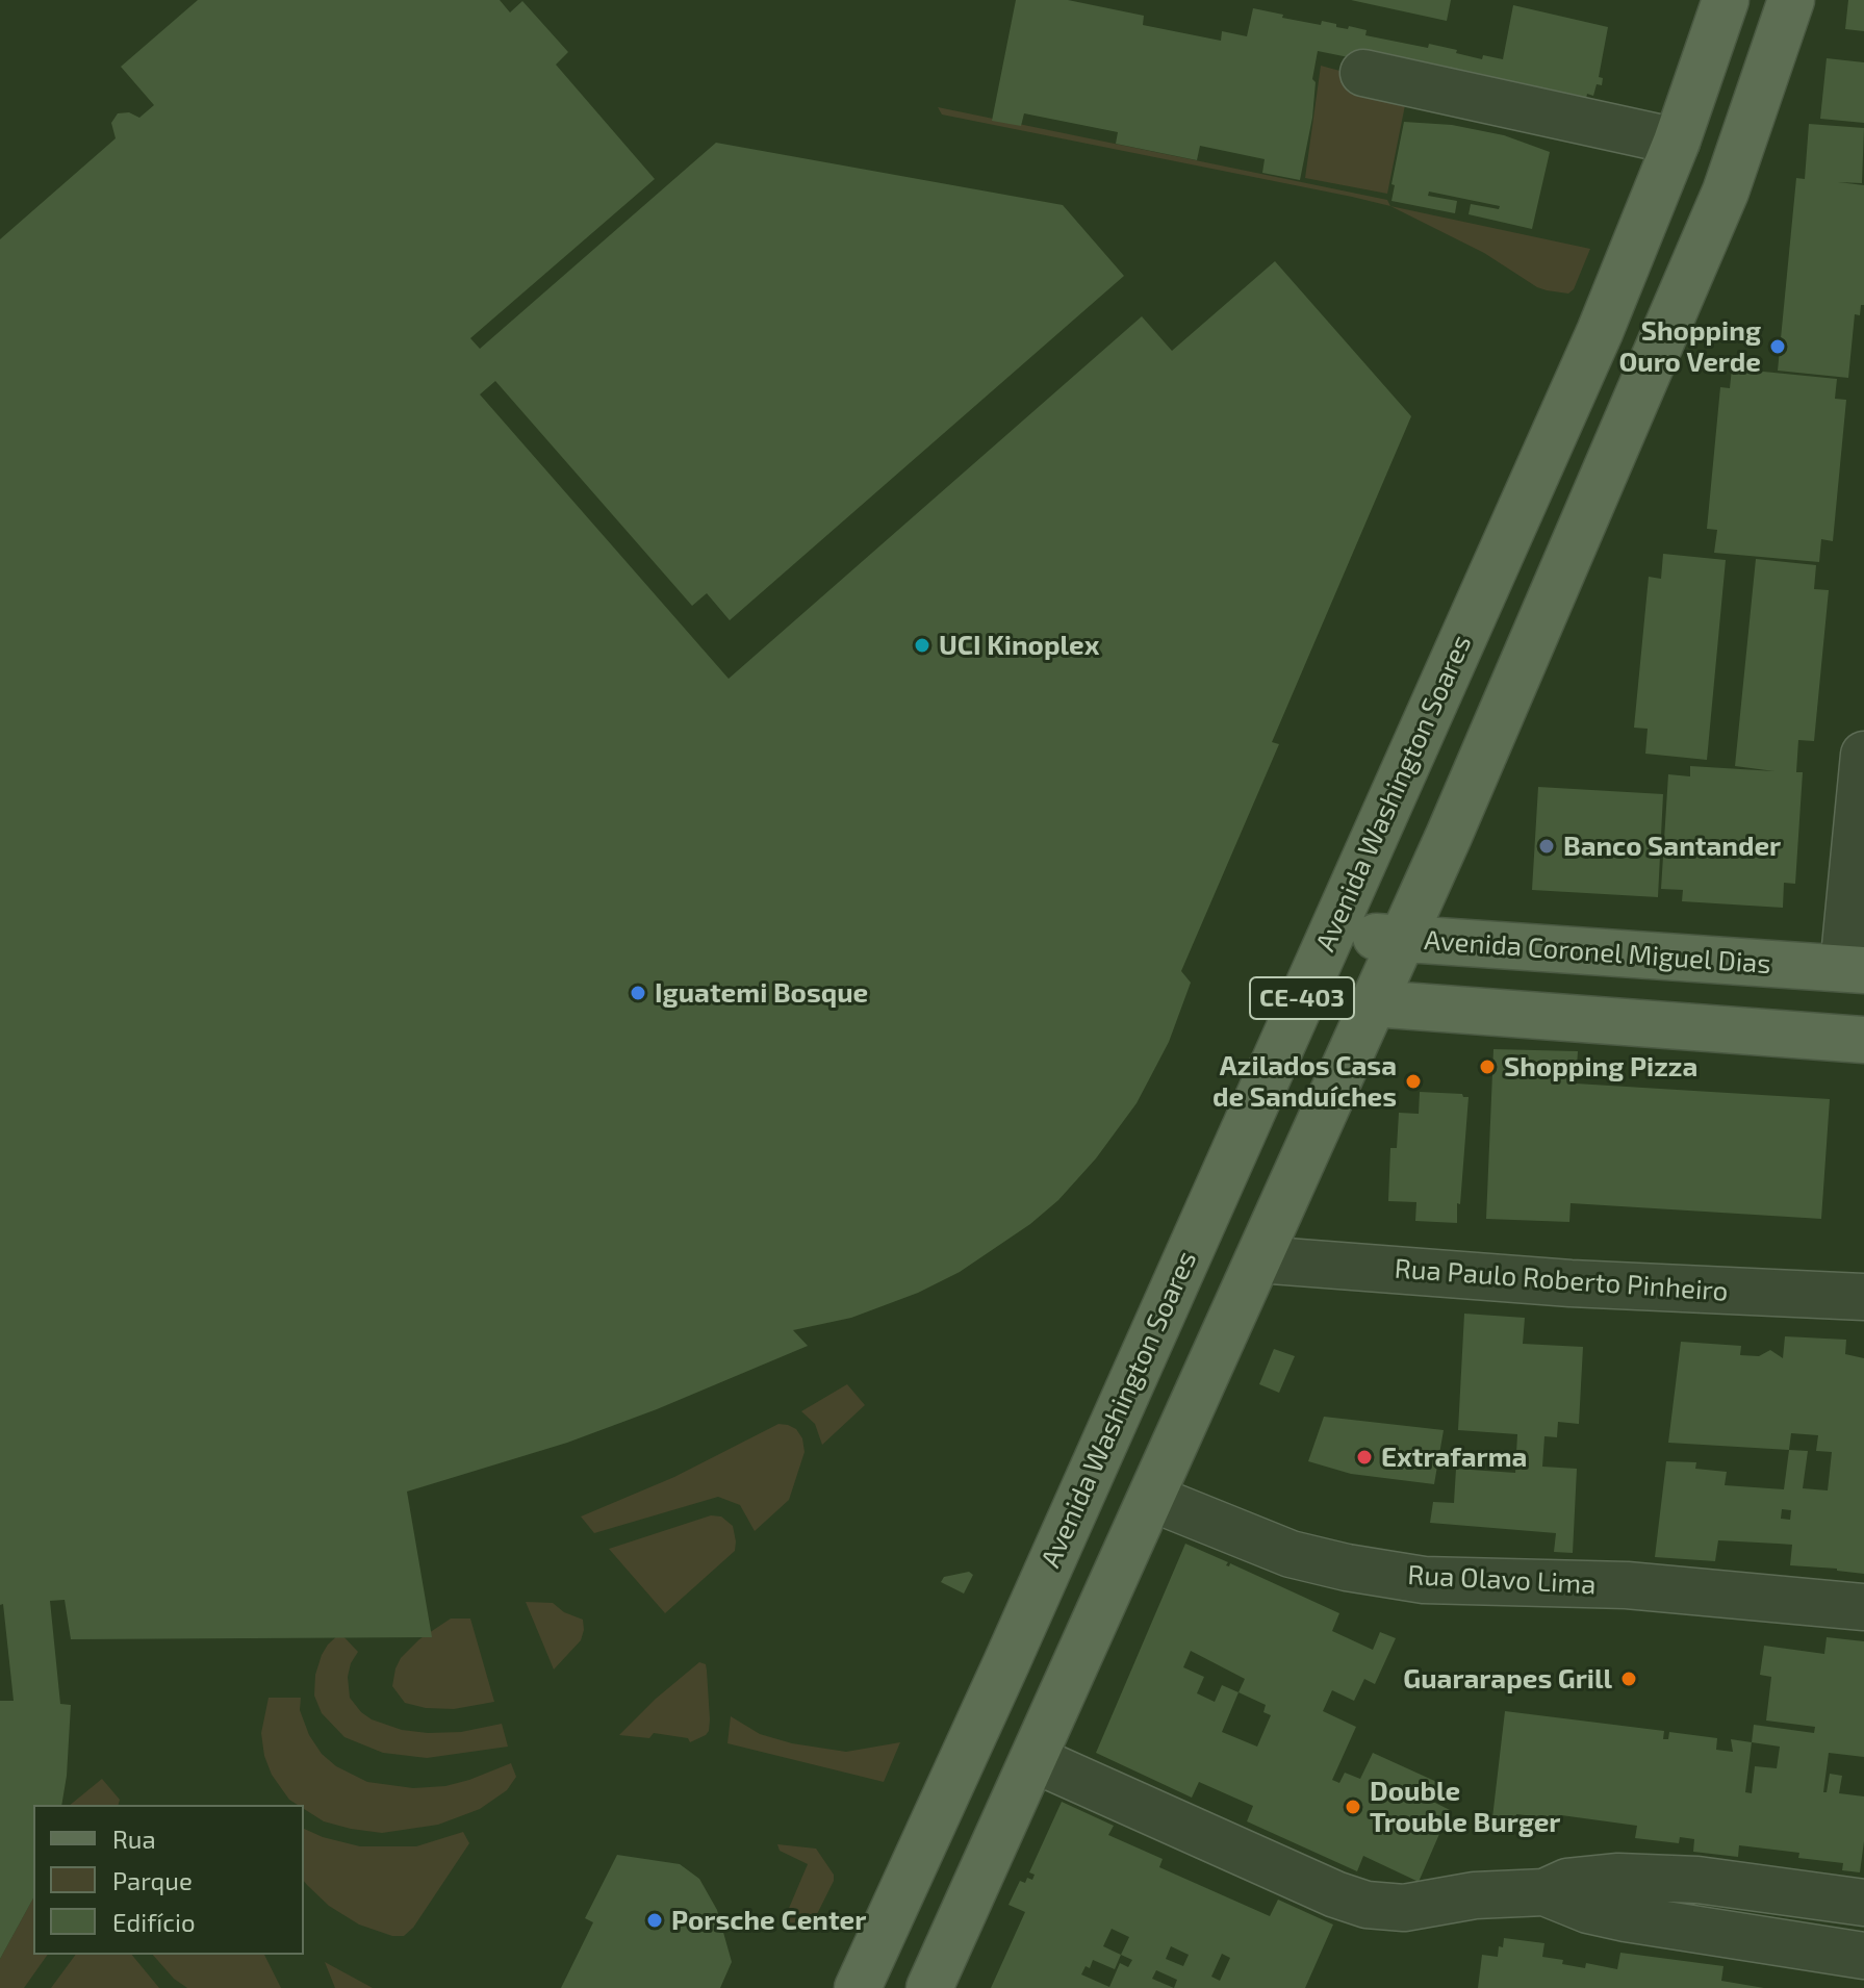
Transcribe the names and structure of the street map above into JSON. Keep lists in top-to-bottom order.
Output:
{
  "streets": {
    "main road": ["Avenida Washington Soares", "Avenida Coronel Miguel Dias", "CE-403"],
    "street": ["Rua Paulo Roberto Pinheiro", "Rua Olavo Lima"]
  },
  "crossings": [
    ["Avenida Washington Soares", "Avenida Coronel Miguel Dias"],
    ["Avenida Coronel Miguel Dias", "CE-403"],
    ["CE-403", "Rua Paulo Roberto Pinheiro"],
    ["CE-403", "Rua Olavo Lima"]
  ],
  "places": [
    "Shopping Ouro Verde",
    "UCI Kinoplex",
    "Banco Santander",
    "Iguatemi Bosque",
    "Shopping Pizza",
    "Azilados Casa de Sanduíches",
    "Extrafarma",
    "Guararapes Grill",
    "Double Trouble Burger",
    "Porsche Center"
  ],
  "legend": ["Rua", "Parque", "Edifício"]
}
